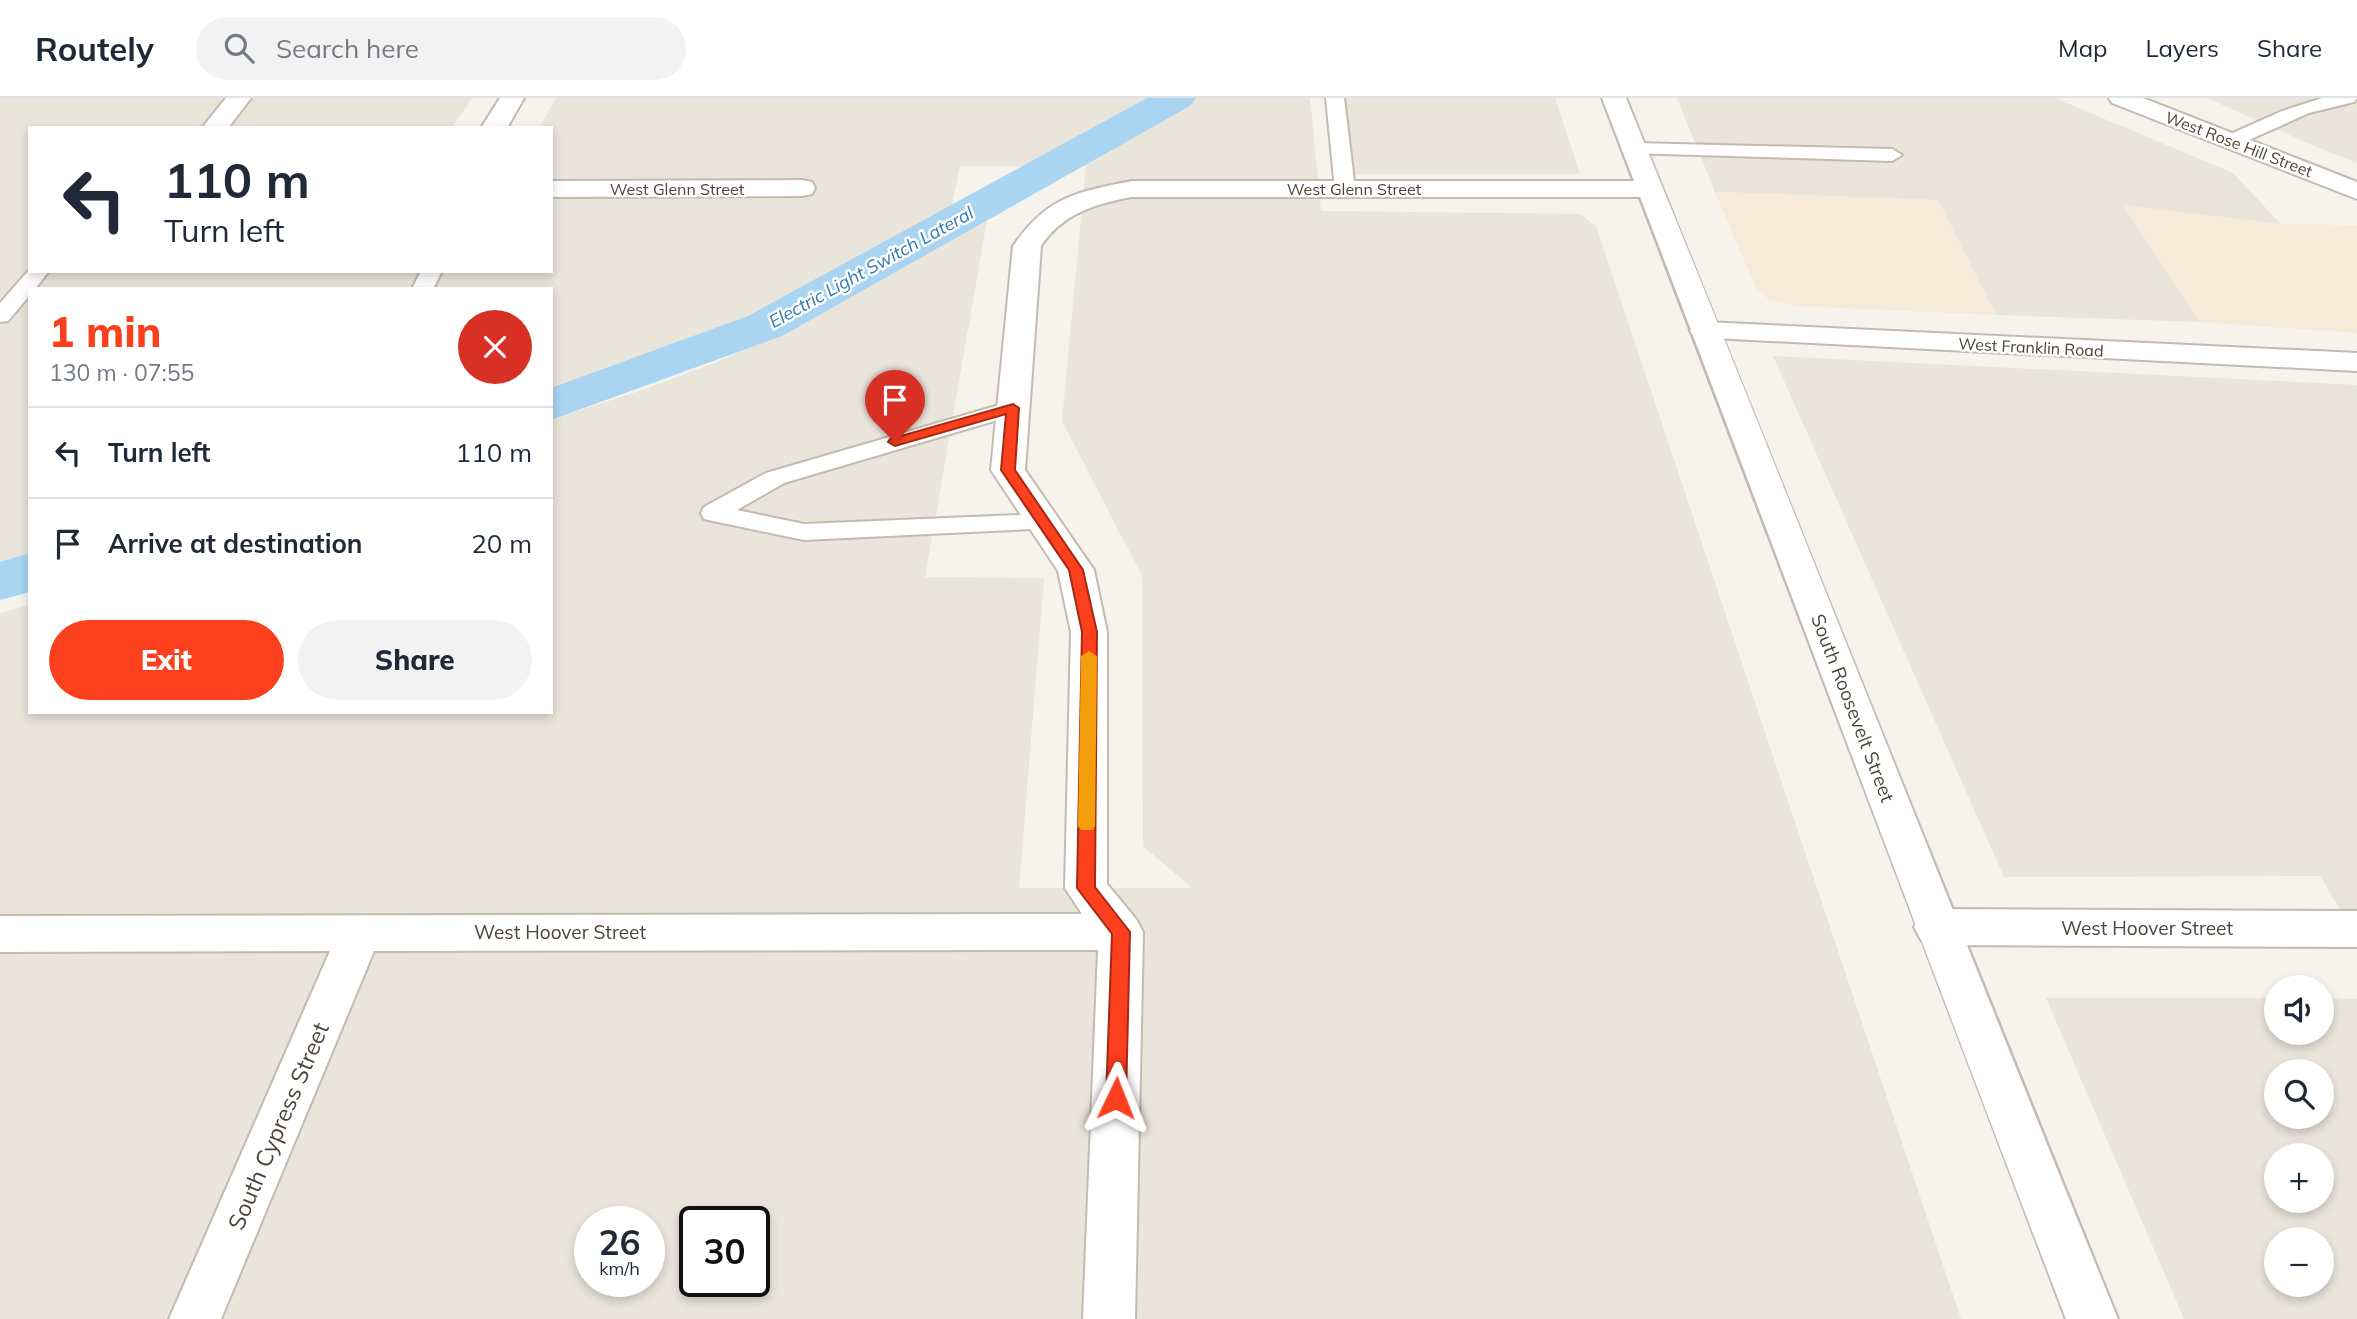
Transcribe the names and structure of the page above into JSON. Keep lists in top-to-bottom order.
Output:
{
  "streets": {
    "street": [
      "West Rose Hill Street",
      "West Glenn Street",
      "West Franklin Road",
      "South Roosevelt Street",
      "West Hoover Street",
      "South Cypress Street"
    ]
  },
  "crossings": [
    ["West Glenn Street", "South Roosevelt Street"],
    ["West Glenn Street", "West Hoover Street"],
    ["West Franklin Road", "South Roosevelt Street"],
    ["South Roosevelt Street", "West Hoover Street"],
    ["West Hoover Street", "South Cypress Street"]
  ],
  "water": ["Electric Light Switch Lateral"],
  "page": {
    "header": "Routely",
    "search": "Search here",
    "nav": ["Map", "Layers", "Share"],
    "turn": ["110 m", "Turn left"],
    "heading": ["1 min", "130 m · 07:55"],
    "list": [
      {
        "name": "Turn left",
        "value": "110 m"
      },
      {
        "name": "Arrive at destination",
        "value": "20 m"
      }
    ],
    "buttons": ["Exit", "Share"],
    "map_buttons": ["+", "−"],
    "speed": "26 km/h",
    "limit": "30"
  }
}
